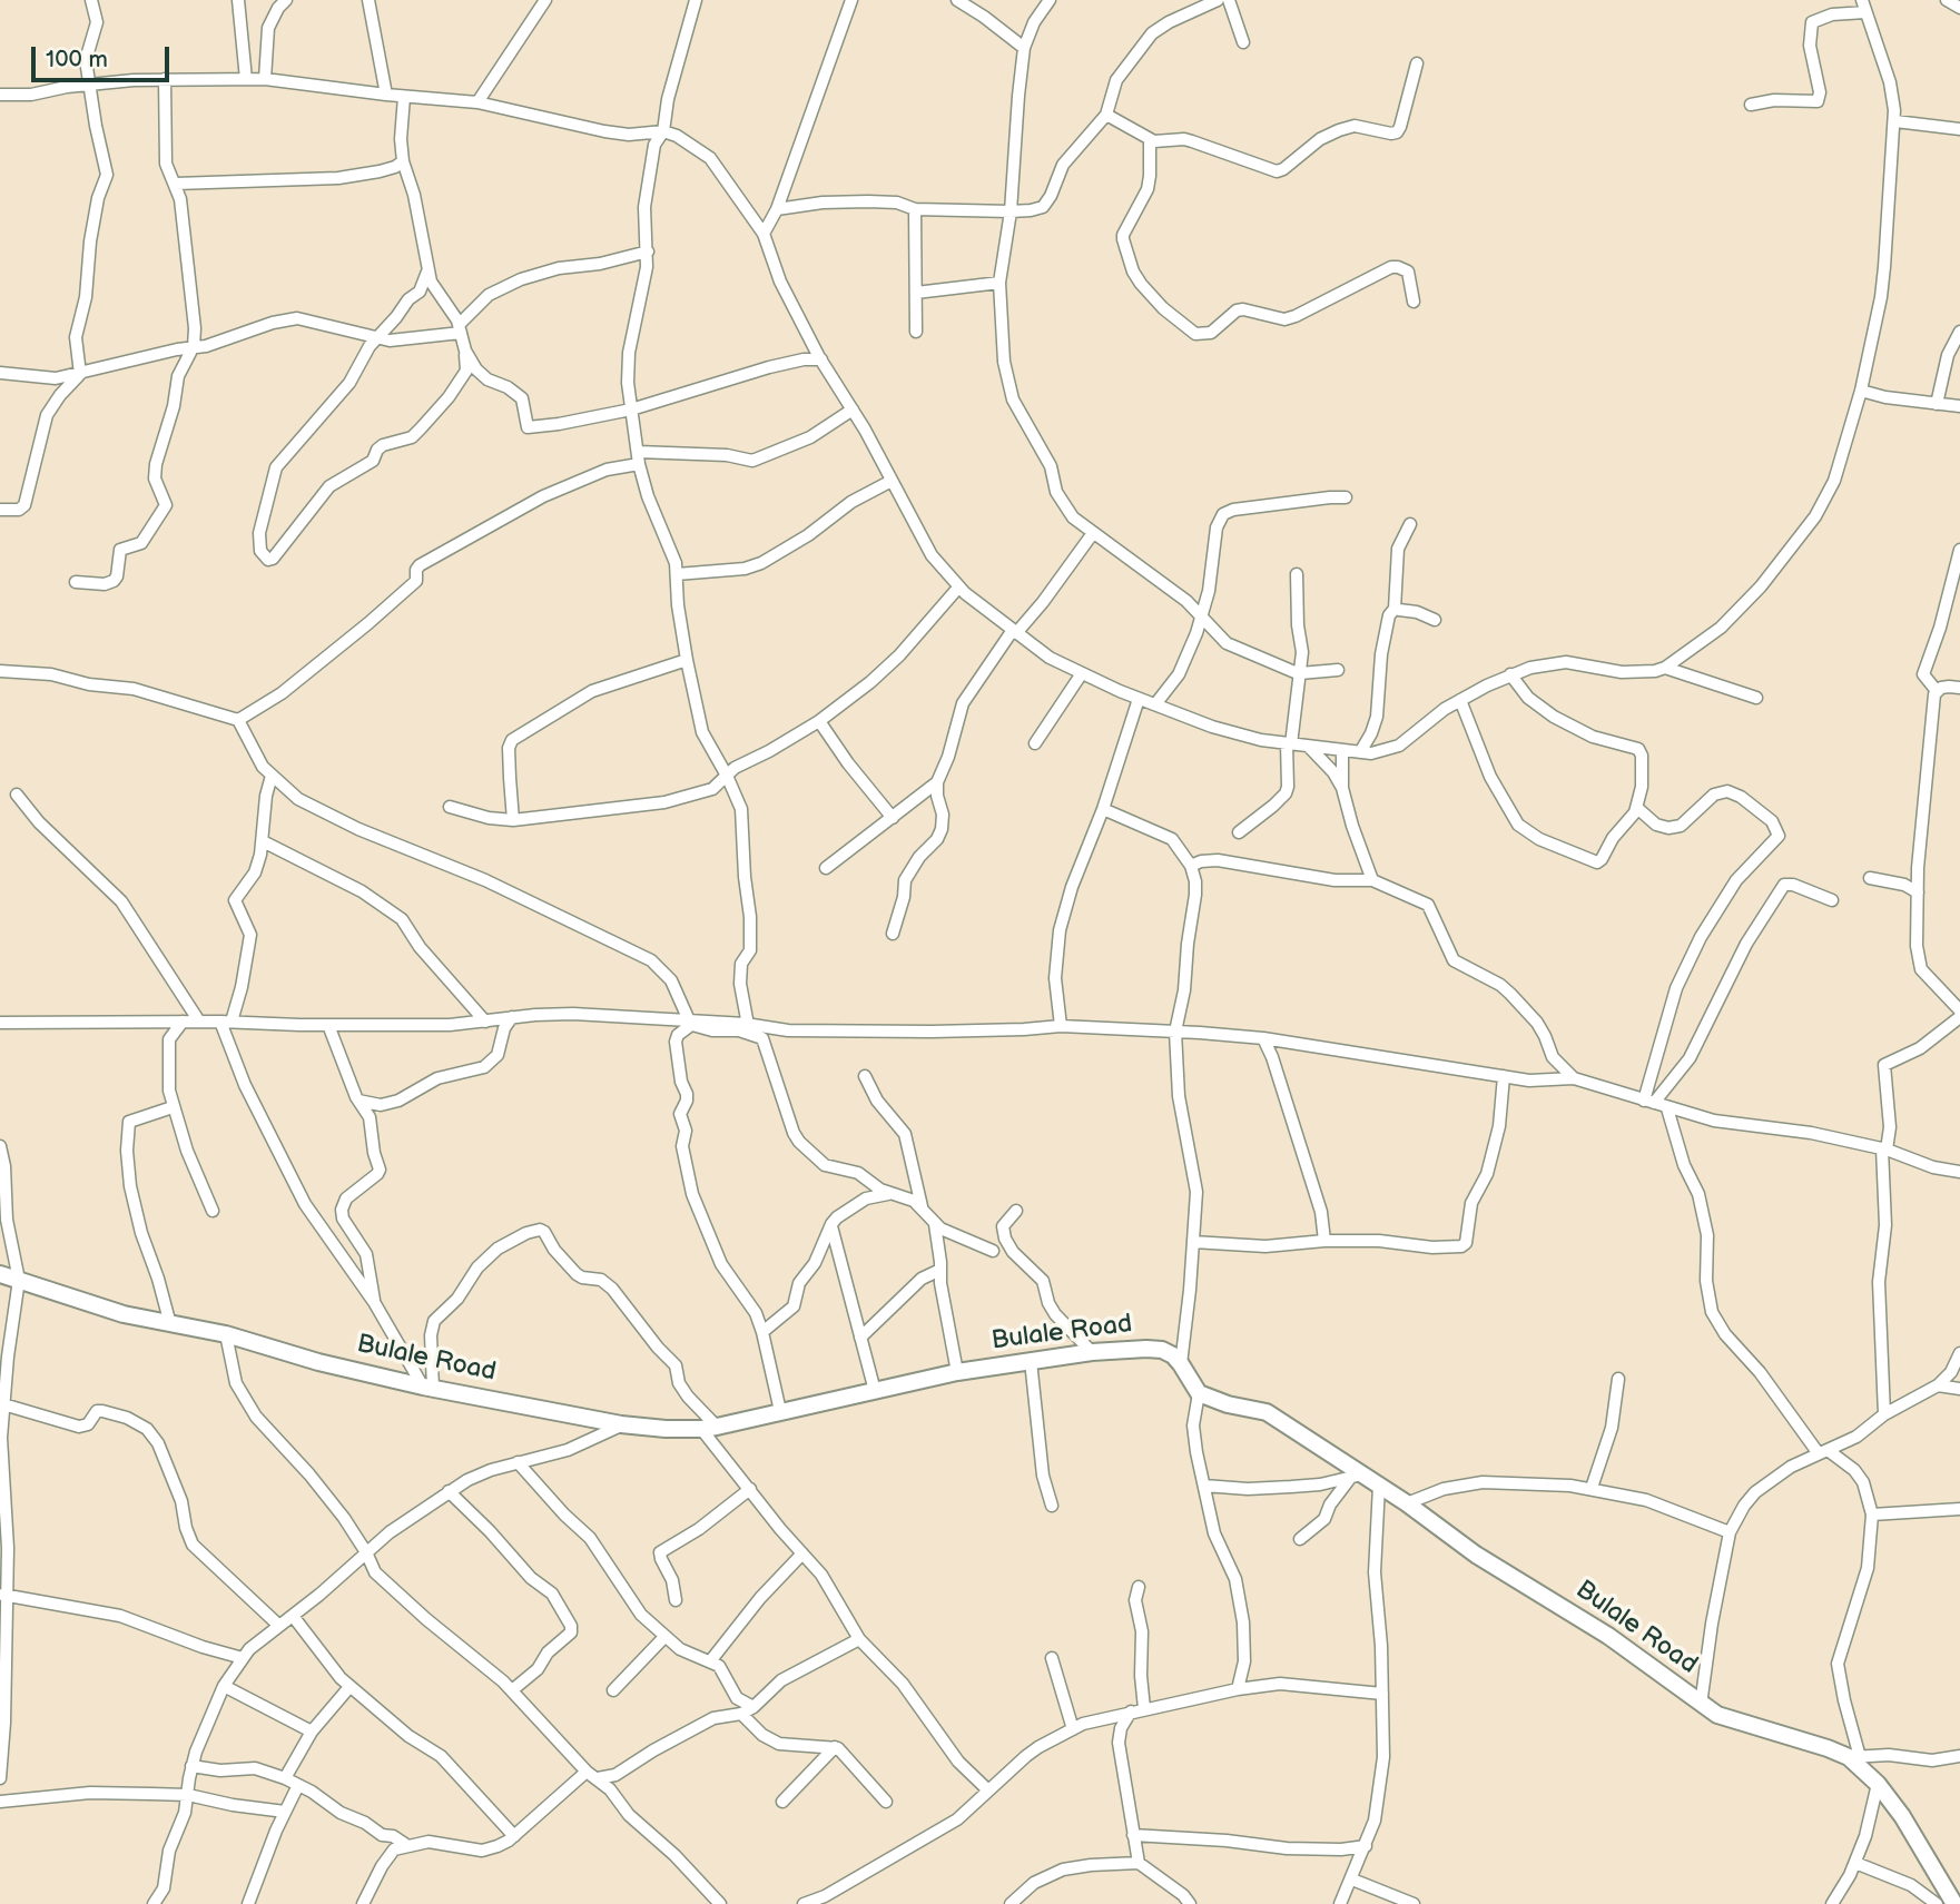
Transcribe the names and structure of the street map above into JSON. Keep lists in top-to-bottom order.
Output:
{
  "streets": {
    "street": ["Bulale Road"]
  },
  "scale_bar": "100 m"
}
